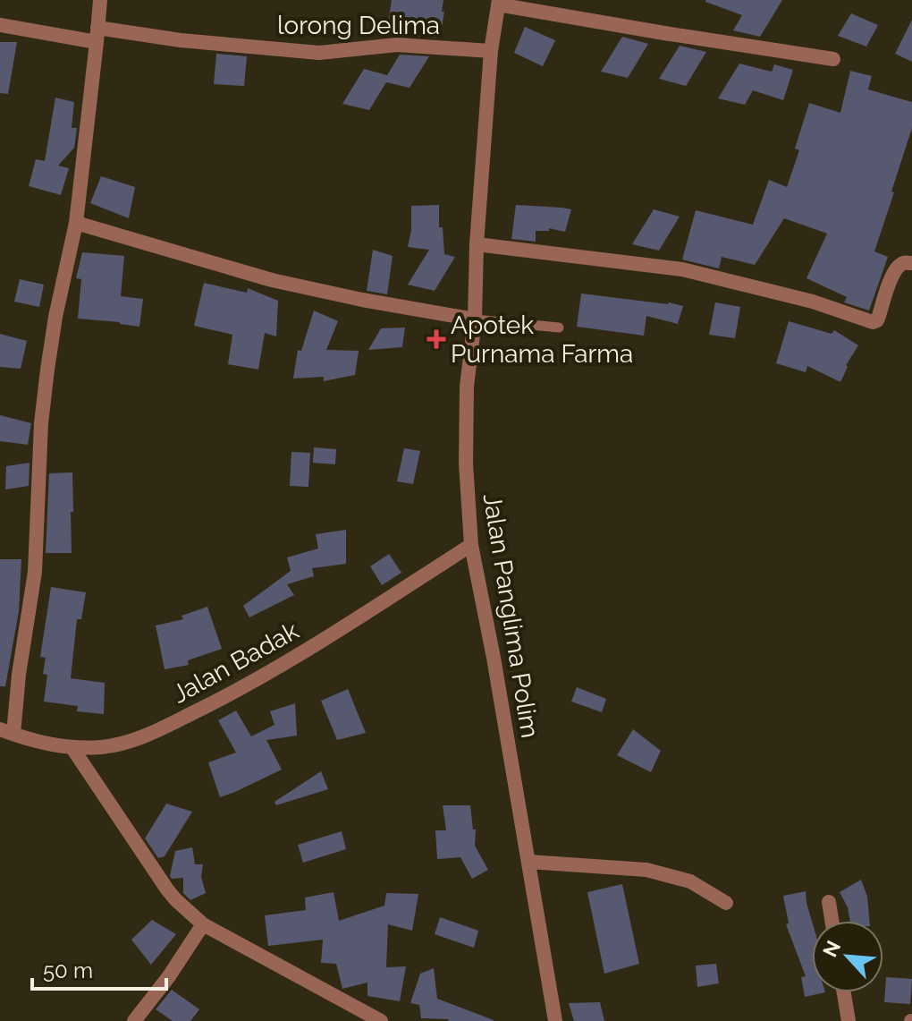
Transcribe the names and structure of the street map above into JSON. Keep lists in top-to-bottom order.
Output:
{
  "streets": {
    "street": ["lorong Delima", "Jalan Panglima Polim", "Jalan Badak"]
  },
  "crossings": [
    ["lorong Delima", "Jalan Panglima Polim"],
    ["Jalan Panglima Polim", "Jalan Badak"]
  ],
  "places": {
    "health": ["Apotek Purnama Farma"]
  },
  "scale_bar": "50 m",
  "north": "top left"
}
